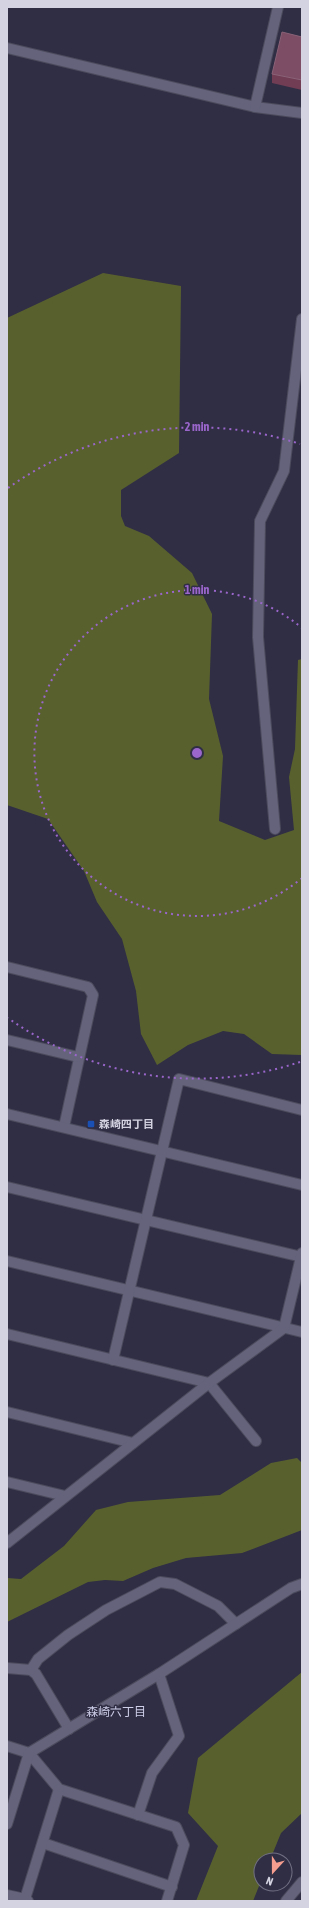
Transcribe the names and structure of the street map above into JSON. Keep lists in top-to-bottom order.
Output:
{
  "districts": ["森崎六丁目"],
  "places": {
    "transit": ["森崎四丁目"]
  },
  "north": "bottom",
  "rings": ["2 min", "1 min"]
}
